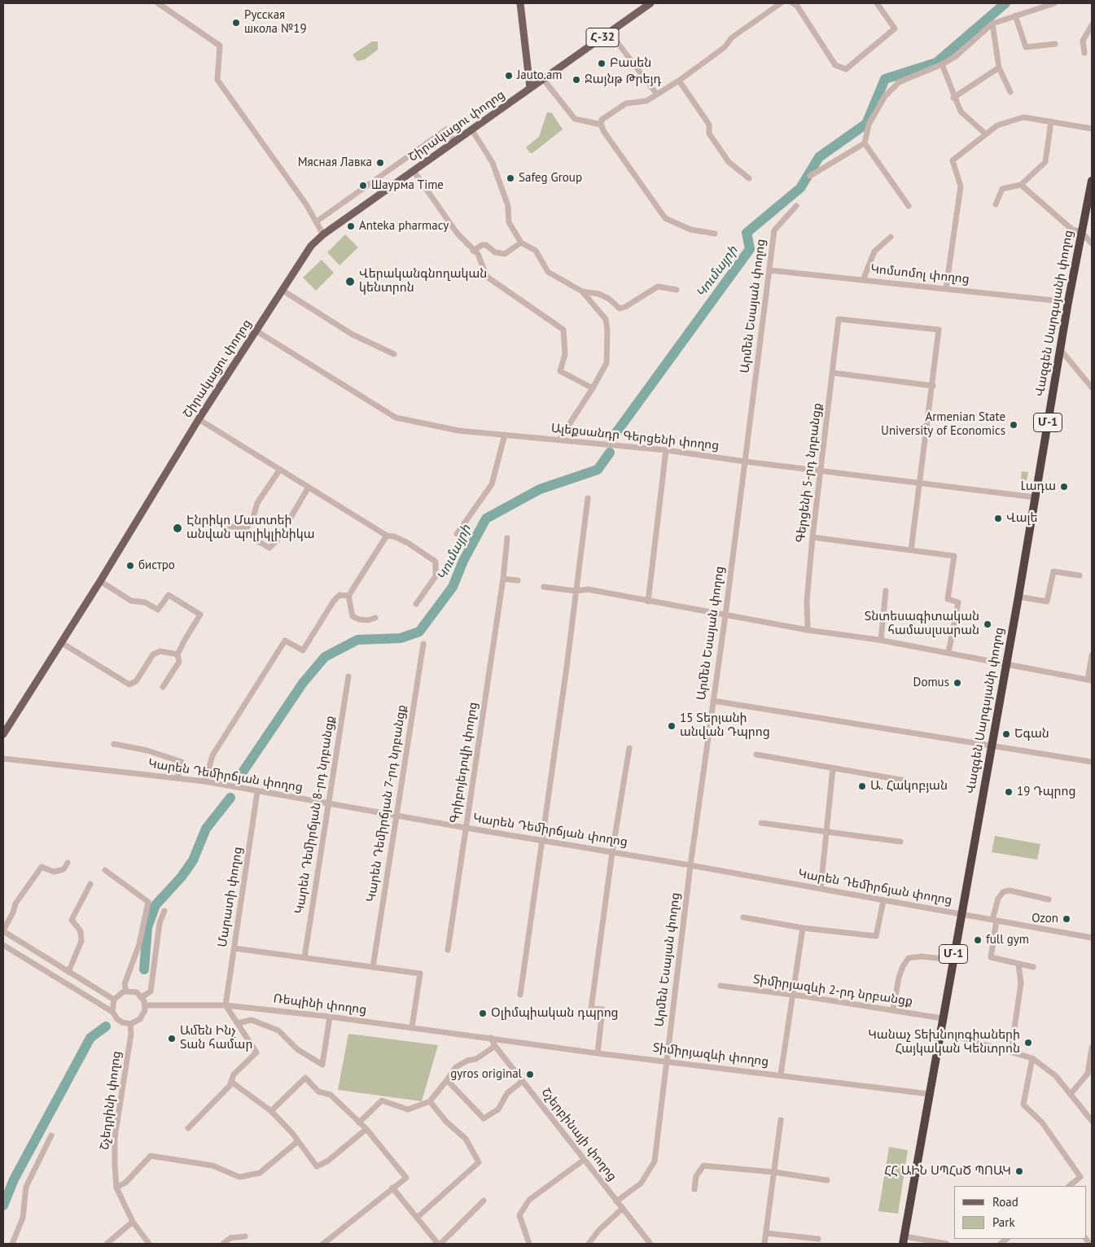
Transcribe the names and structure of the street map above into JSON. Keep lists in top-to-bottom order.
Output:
{
  "streets": {
    "highway": ["Վազգեն Սարգսյանի փողոց", "Մ-1"],
    "main road": ["Հ-32", "Շիրակացու փողոց"],
    "street": [
      "Կոմսոմոլ փողոց",
      "Արմեն Եսայան փողոց",
      "Ալեքսանդր Գերցենի փողոց",
      "Գերցենի 5-րդ նրբանցք",
      "Գրիբոյեդովի փողոց",
      "Կարեն Դեմիրճյան փողոց",
      "Կարեն Դեմիրճյան 7-րդ նրբանցք",
      "Կարեն Դեմիրճյան 8-րդ նրբանցք",
      "Մարատի փողոց",
      "Տիմիրյազևի 2-րդ նրբանցք",
      "Ռեպինի փողոց",
      "Տիմիրյազևի փողոց",
      "Շչեդրինի փողոց",
      "Շչերբինայի փողոց"
    ]
  },
  "crossings": [
    ["Հ-32", "Շիրակացու փողոց"],
    ["Շիրակացու փողոց", "Ալեքսանդր Գերցենի փողոց"],
    ["Կոմսոմոլ փողոց", "Արմեն Եսայան փողոց"],
    ["Կոմսոմոլ փողոց", "Վազգեն Սարգսյանի փողոց"],
    ["Արմեն Եսայան փողոց", "Ալեքսանդր Գերցենի փողոց"],
    ["Արմեն Եսայան փողոց", "Կարեն Դեմիրճյան փողոց"],
    ["Արմեն Եսայան փողոց", "Տիմիրյազևի փողոց"],
    ["Արմեն Եսայան փողոց", "Շչերբինայի փողոց"],
    ["Վազգեն Սարգսյանի փողոց", "Ալեքսանդր Գերցենի փողոց"],
    ["Վազգեն Սարգսյանի փողոց", "Կարեն Դեմիրճյան փողոց"],
    ["Վազգեն Սարգսյանի փողոց", "Տիմիրյազևի 2-րդ նրբանցք"],
    ["Վազգեն Սարգսյանի փողոց", "Տիմիրյազևի փողոց"],
    ["Ալեքսանդր Գերցենի փողոց", "Գերցենի 5-րդ նրբանցք"],
    ["Գրիբոյեդովի փողոց", "Կարեն Դեմիրճյան փողոց"],
    ["Կարեն Դեմիրճյան փողոց", "Կարեն Դեմիրճյան 7-րդ նրբանցք"],
    ["Կարեն Դեմիրճյան փողոց", "Կարեն Դեմիրճյան 8-րդ նրբանցք"],
    ["Կարեն Դեմիրճյան փողոց", "Մարատի փողոց"],
    ["Մարատի փողոց", "Ռեպինի փողոց"],
    ["Ռեպինի փողոց", "Տիմիրյազևի փողոց"],
    ["Ռեպինի փողոց", "Շչեդրինի փողոց"],
    ["Ռեպինի փողոց", "Շչերբինայի փողոց"],
    ["Տիմիրյազևի փողոց", "Շչերբինայի փողոց"]
  ],
  "water": ["Կումայրի"],
  "places": [
    "Русская школа №19",
    "Բասեն",
    "Jauto.am",
    "Ջայնթ Թրեյդ",
    "Мясная Лавка",
    "Safeg Group",
    "Шаурма Time",
    "Anteka pharmacy",
    "Վերականգնողական կենտրոն",
    "Armenian State University of Economics",
    "Լադա",
    "Վալե",
    "Էնրիկո Մատտեի անվան պոլիկլինիկա",
    "бистро",
    "Տնտեսագիտական համասլսարան",
    "Domus",
    "15 Տերյանի անվան Դպրոց",
    "Եգան",
    "Ա. Հակոբյան",
    "19 Դպրոց",
    "Ozon",
    "full gym",
    "Օլիմպիական դպրոց",
    "Ամեն Ինչ Տան համար",
    "Կանաչ Տեխնոլոգիաների Հայկական Կենտրոն",
    "gyros original",
    "ՀՀ ԱԻՆ ՍՊՀսԾ ՊՈԱԿ"
  ],
  "legend": ["Road", "Park"]
}
